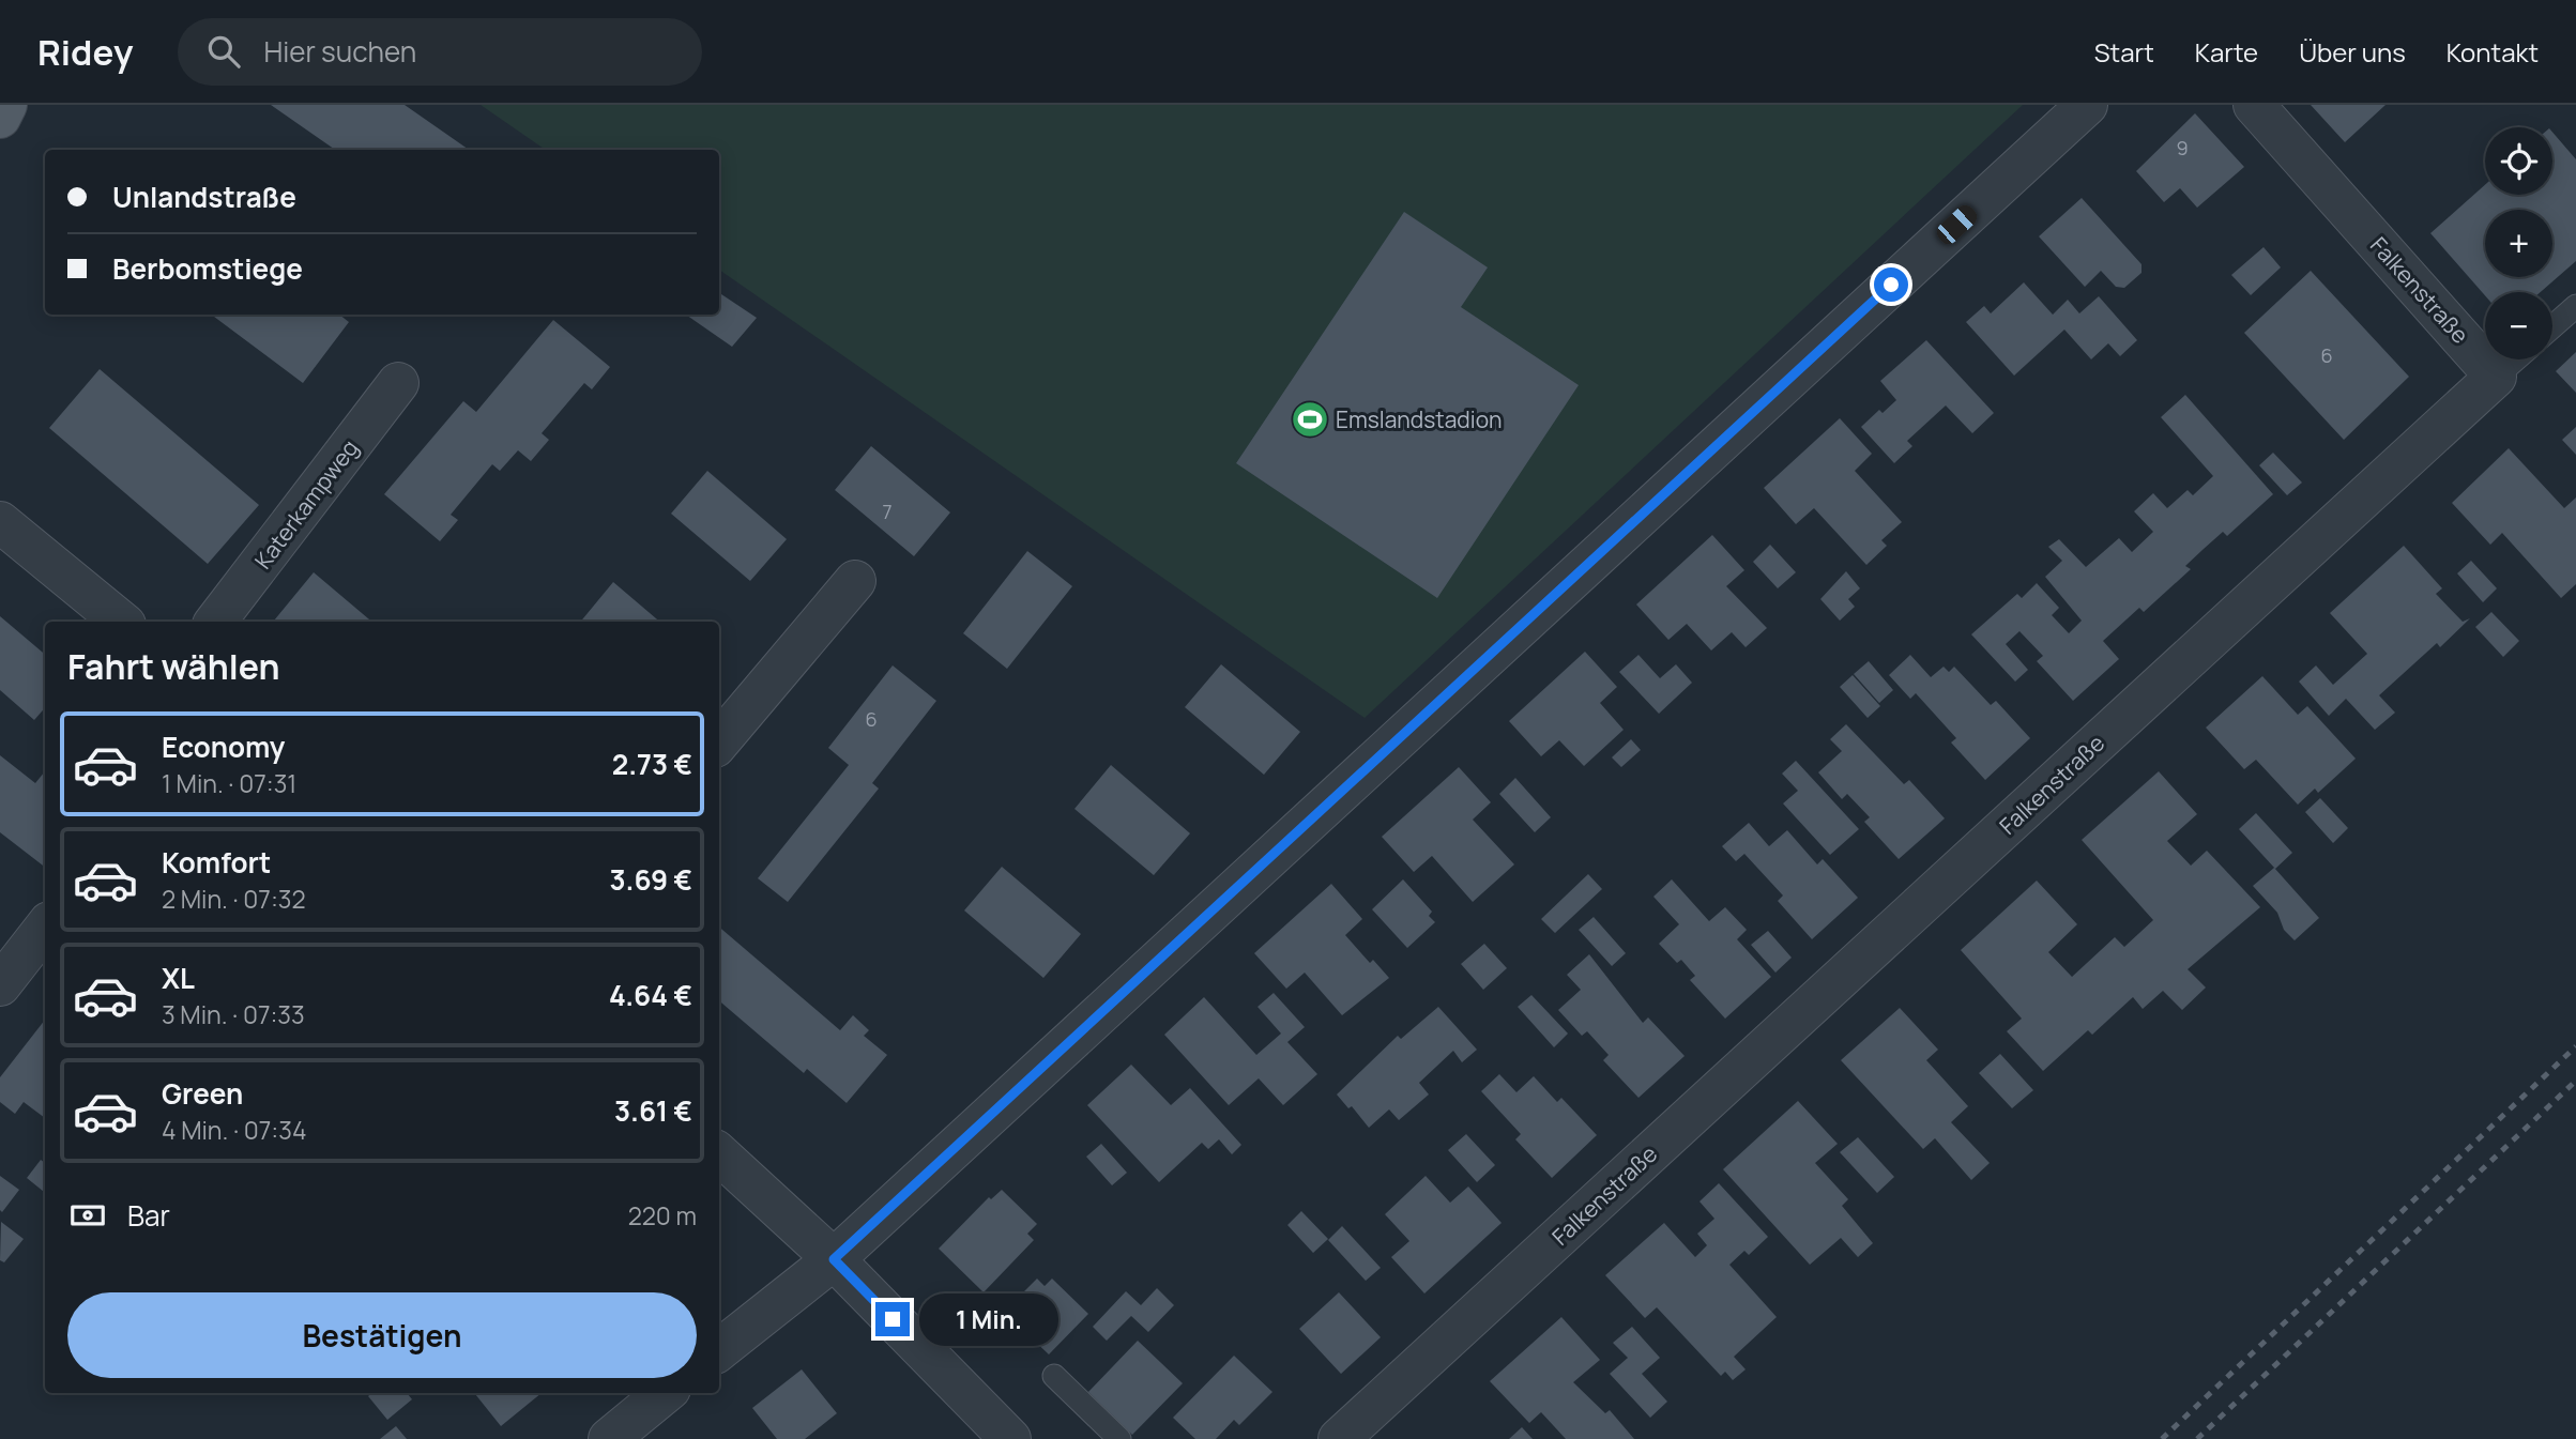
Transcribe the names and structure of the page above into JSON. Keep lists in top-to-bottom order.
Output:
{
  "streets": {
    "street": ["Falkenstraße", "Katerkampweg"]
  },
  "places": {
    "sports": ["Emslandstadion"]
  },
  "house_numbers": [
    "9",
    "6",
    "7",
    "6"
  ],
  "page": {
    "header": "Ridey",
    "search": "Hier suchen",
    "nav": [
      "Start",
      "Karte",
      "Über uns",
      "Kontakt"
    ],
    "map_buttons": ["+", "−"],
    "banner": ["Unlandstraße", "Berbomstiege"],
    "heading": "Fahrt wählen",
    "list": [
      {
        "name": "Economy",
        "note": "1 Min. · 07:31",
        "value": "2.73 €"
      },
      {
        "name": "Komfort",
        "note": "2 Min. · 07:32",
        "value": "3.69 €"
      },
      {
        "name": "XL",
        "note": "3 Min. · 07:33",
        "value": "4.64 €"
      },
      {
        "name": "Green",
        "note": "4 Min. · 07:34",
        "value": "3.61 €"
      }
    ],
    "pay": ["Bar", "220 m"],
    "buttons": "Bestätigen",
    "bubble": "1 Min."
  }
}
